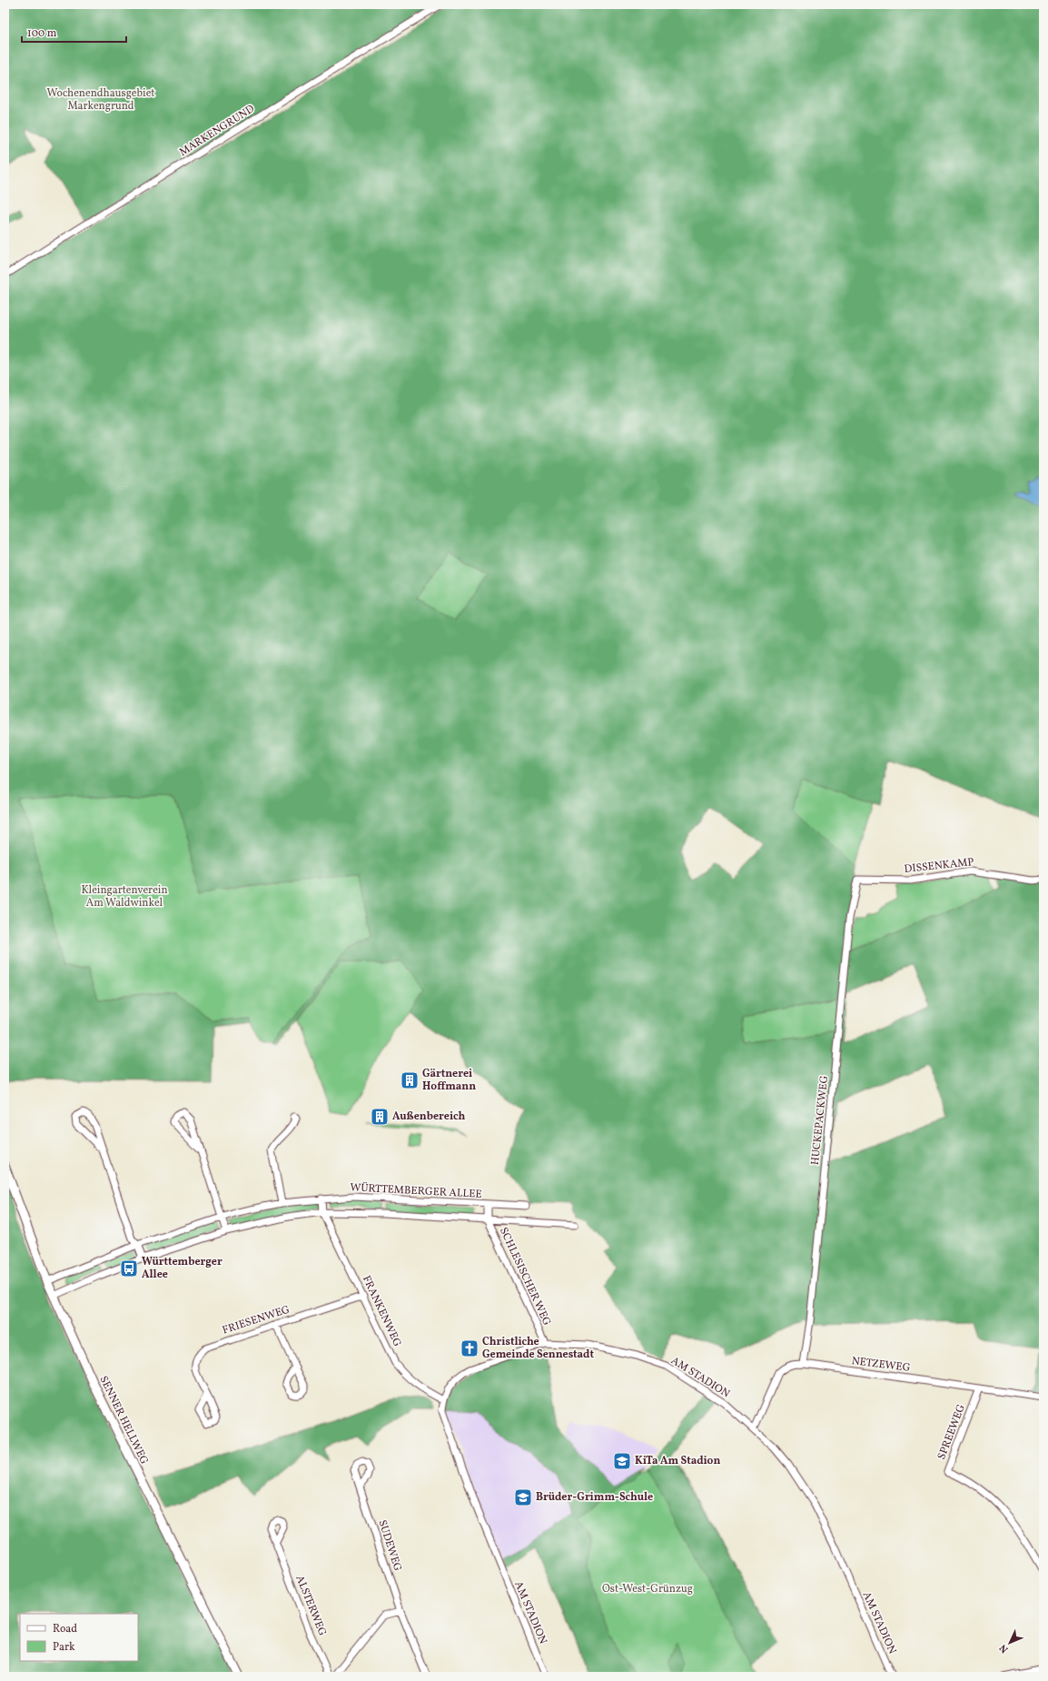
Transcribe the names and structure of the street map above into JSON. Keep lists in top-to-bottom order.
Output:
{
  "streets": {
    "street": [
      "MARKENGRUND",
      "DISSENKAMP",
      "HUCKEPACKWEG",
      "WÜRTTEMBERGER ALLEE",
      "SCHLESISCHER WEG",
      "FRANKENWEG",
      "FRIESENWEG",
      "NETZEWEG",
      "AM STADION",
      "SENNER HELLWEG",
      "SPREEWEG",
      "SUDEWEG",
      "ALSTERWEG"
    ]
  },
  "crossings": [
    ["DISSENKAMP", "HUCKEPACKWEG"],
    ["HUCKEPACKWEG", "NETZEWEG"],
    ["WÜRTTEMBERGER ALLEE", "SCHLESISCHER WEG"],
    ["WÜRTTEMBERGER ALLEE", "SENNER HELLWEG"],
    ["SCHLESISCHER WEG", "AM STADION"],
    ["FRANKENWEG", "FRIESENWEG"],
    ["FRANKENWEG", "AM STADION"],
    ["NETZEWEG", "AM STADION"],
    ["NETZEWEG", "SPREEWEG"]
  ],
  "parks": ["Wochenendhausgebiet Markengrund", "Kleingartenverein Am Waldwinkel", "Ost-West-Grünzug"],
  "places": {
    "building": ["Gärtnerei Hoffmann", "Außenbereich"],
    "bus stop": ["Württemberger Allee"],
    "church": ["Christliche Gemeinde Sennestadt"],
    "school or university": ["KiTa Am Stadion", "Brüder-Grimm-Schule"]
  },
  "legend": ["Road", "Park"],
  "scale_bar": "100 m",
  "north": "bottom left"
}
